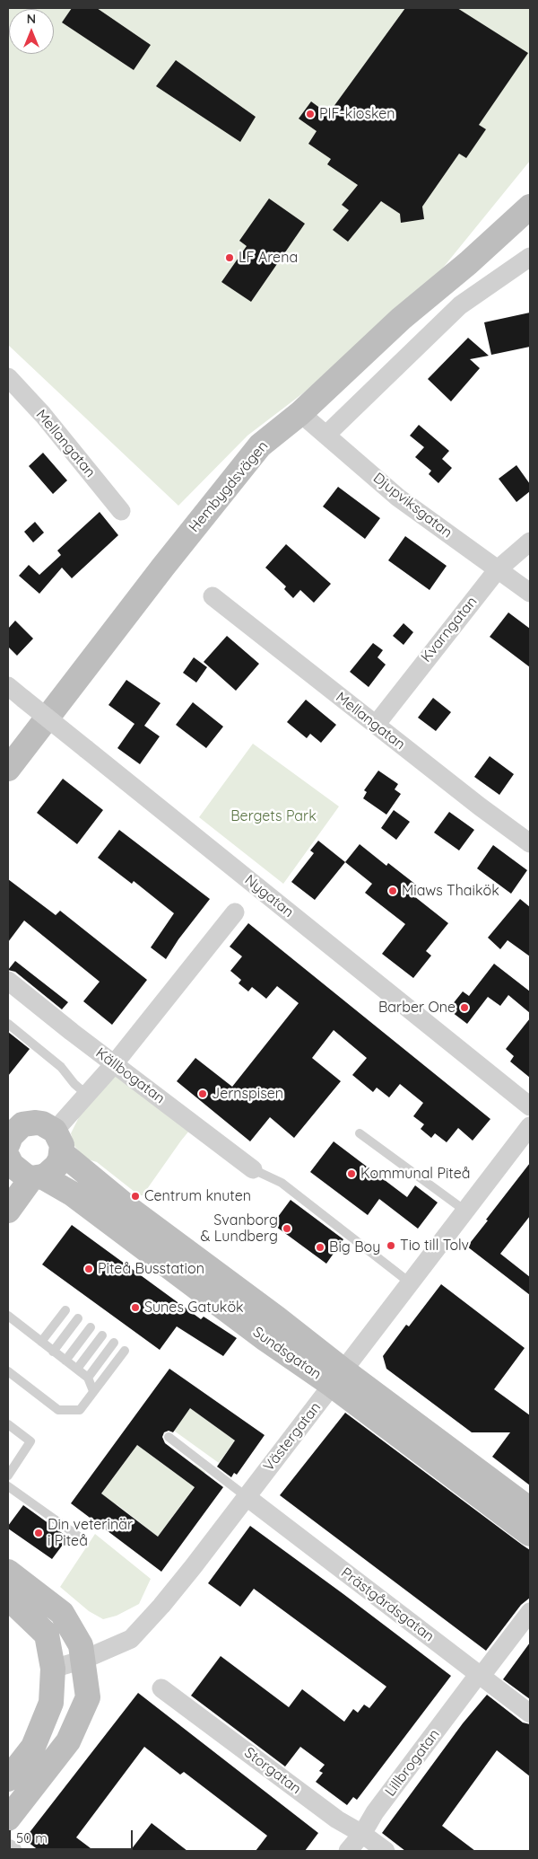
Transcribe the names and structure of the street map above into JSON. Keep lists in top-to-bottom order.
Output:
{
  "streets": {
    "main road": ["Hembygdsvägen", "Sundsgatan"],
    "street": [
      "Mellangatan",
      "Djupviksgatan",
      "Kvarngatan",
      "Nygatan",
      "Källbogatan",
      "Västergatan",
      "Prästgårdsgatan",
      "Lillbrogatan",
      "Storgatan"
    ]
  },
  "crossings": [
    ["Mellangatan", "Kvarngatan"],
    ["Hembygdsvägen", "Djupviksgatan"],
    ["Djupviksgatan", "Kvarngatan"],
    ["Sundsgatan", "Västergatan"],
    ["Västergatan", "Prästgårdsgatan"],
    ["Prästgårdsgatan", "Lillbrogatan"],
    ["Lillbrogatan", "Storgatan"]
  ],
  "parks": ["Bergets Park"],
  "places": [
    "PIF-kiosken",
    "LF Arena",
    "Miaws Thaikök",
    "Barber One",
    "Jernspisen",
    "Kommunal Piteå",
    "Centrum knuten",
    "Svanborg & Lundberg",
    "Tio till Tolv",
    "Big Boy",
    "Piteå Busstation",
    "Sunes Gatukök",
    "Din veterinär i Piteå"
  ],
  "scale_bar": "50 m",
  "north": "top"
}
